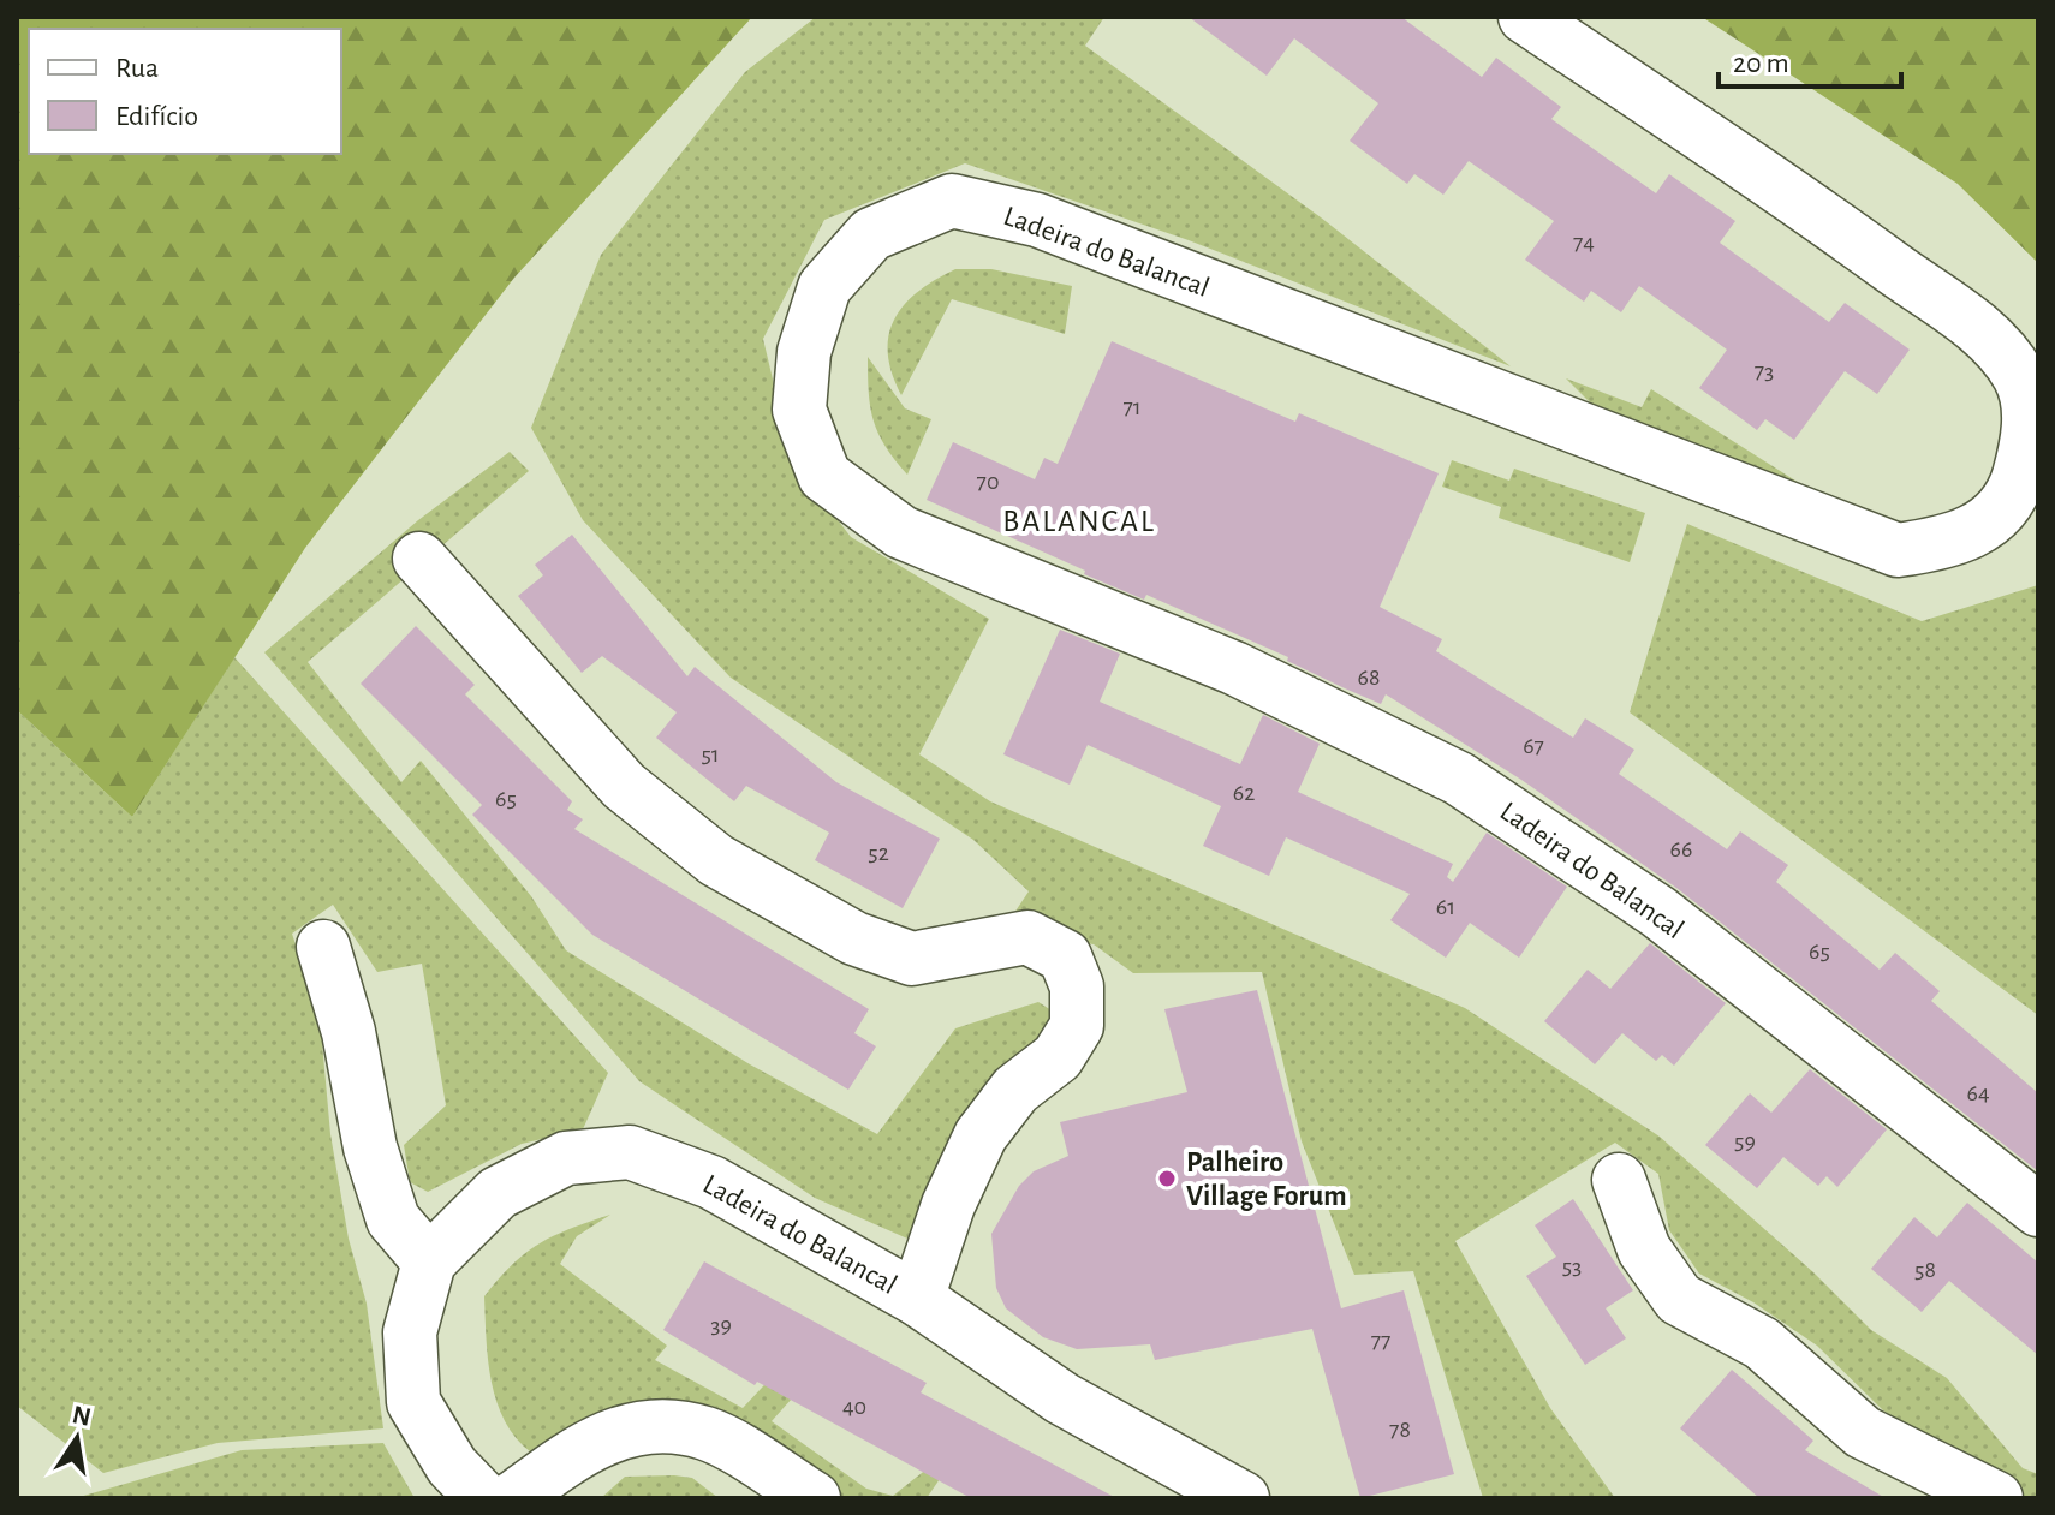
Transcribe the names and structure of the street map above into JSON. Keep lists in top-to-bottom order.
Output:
{
  "streets": {
    "street": ["Ladeira do Balancal"]
  },
  "districts": ["BALANCAL"],
  "places": ["Palheiro Village Forum"],
  "house_numbers": [
    "74",
    "73",
    "71",
    "70",
    "68",
    "67",
    "51",
    "62",
    "65",
    "66",
    "52",
    "61",
    "65",
    "64",
    "59",
    "53",
    "58",
    "39",
    "77",
    "40",
    "78"
  ],
  "legend": ["Rua", "Edifício"],
  "scale_bar": "20 m",
  "north": "top"
}
